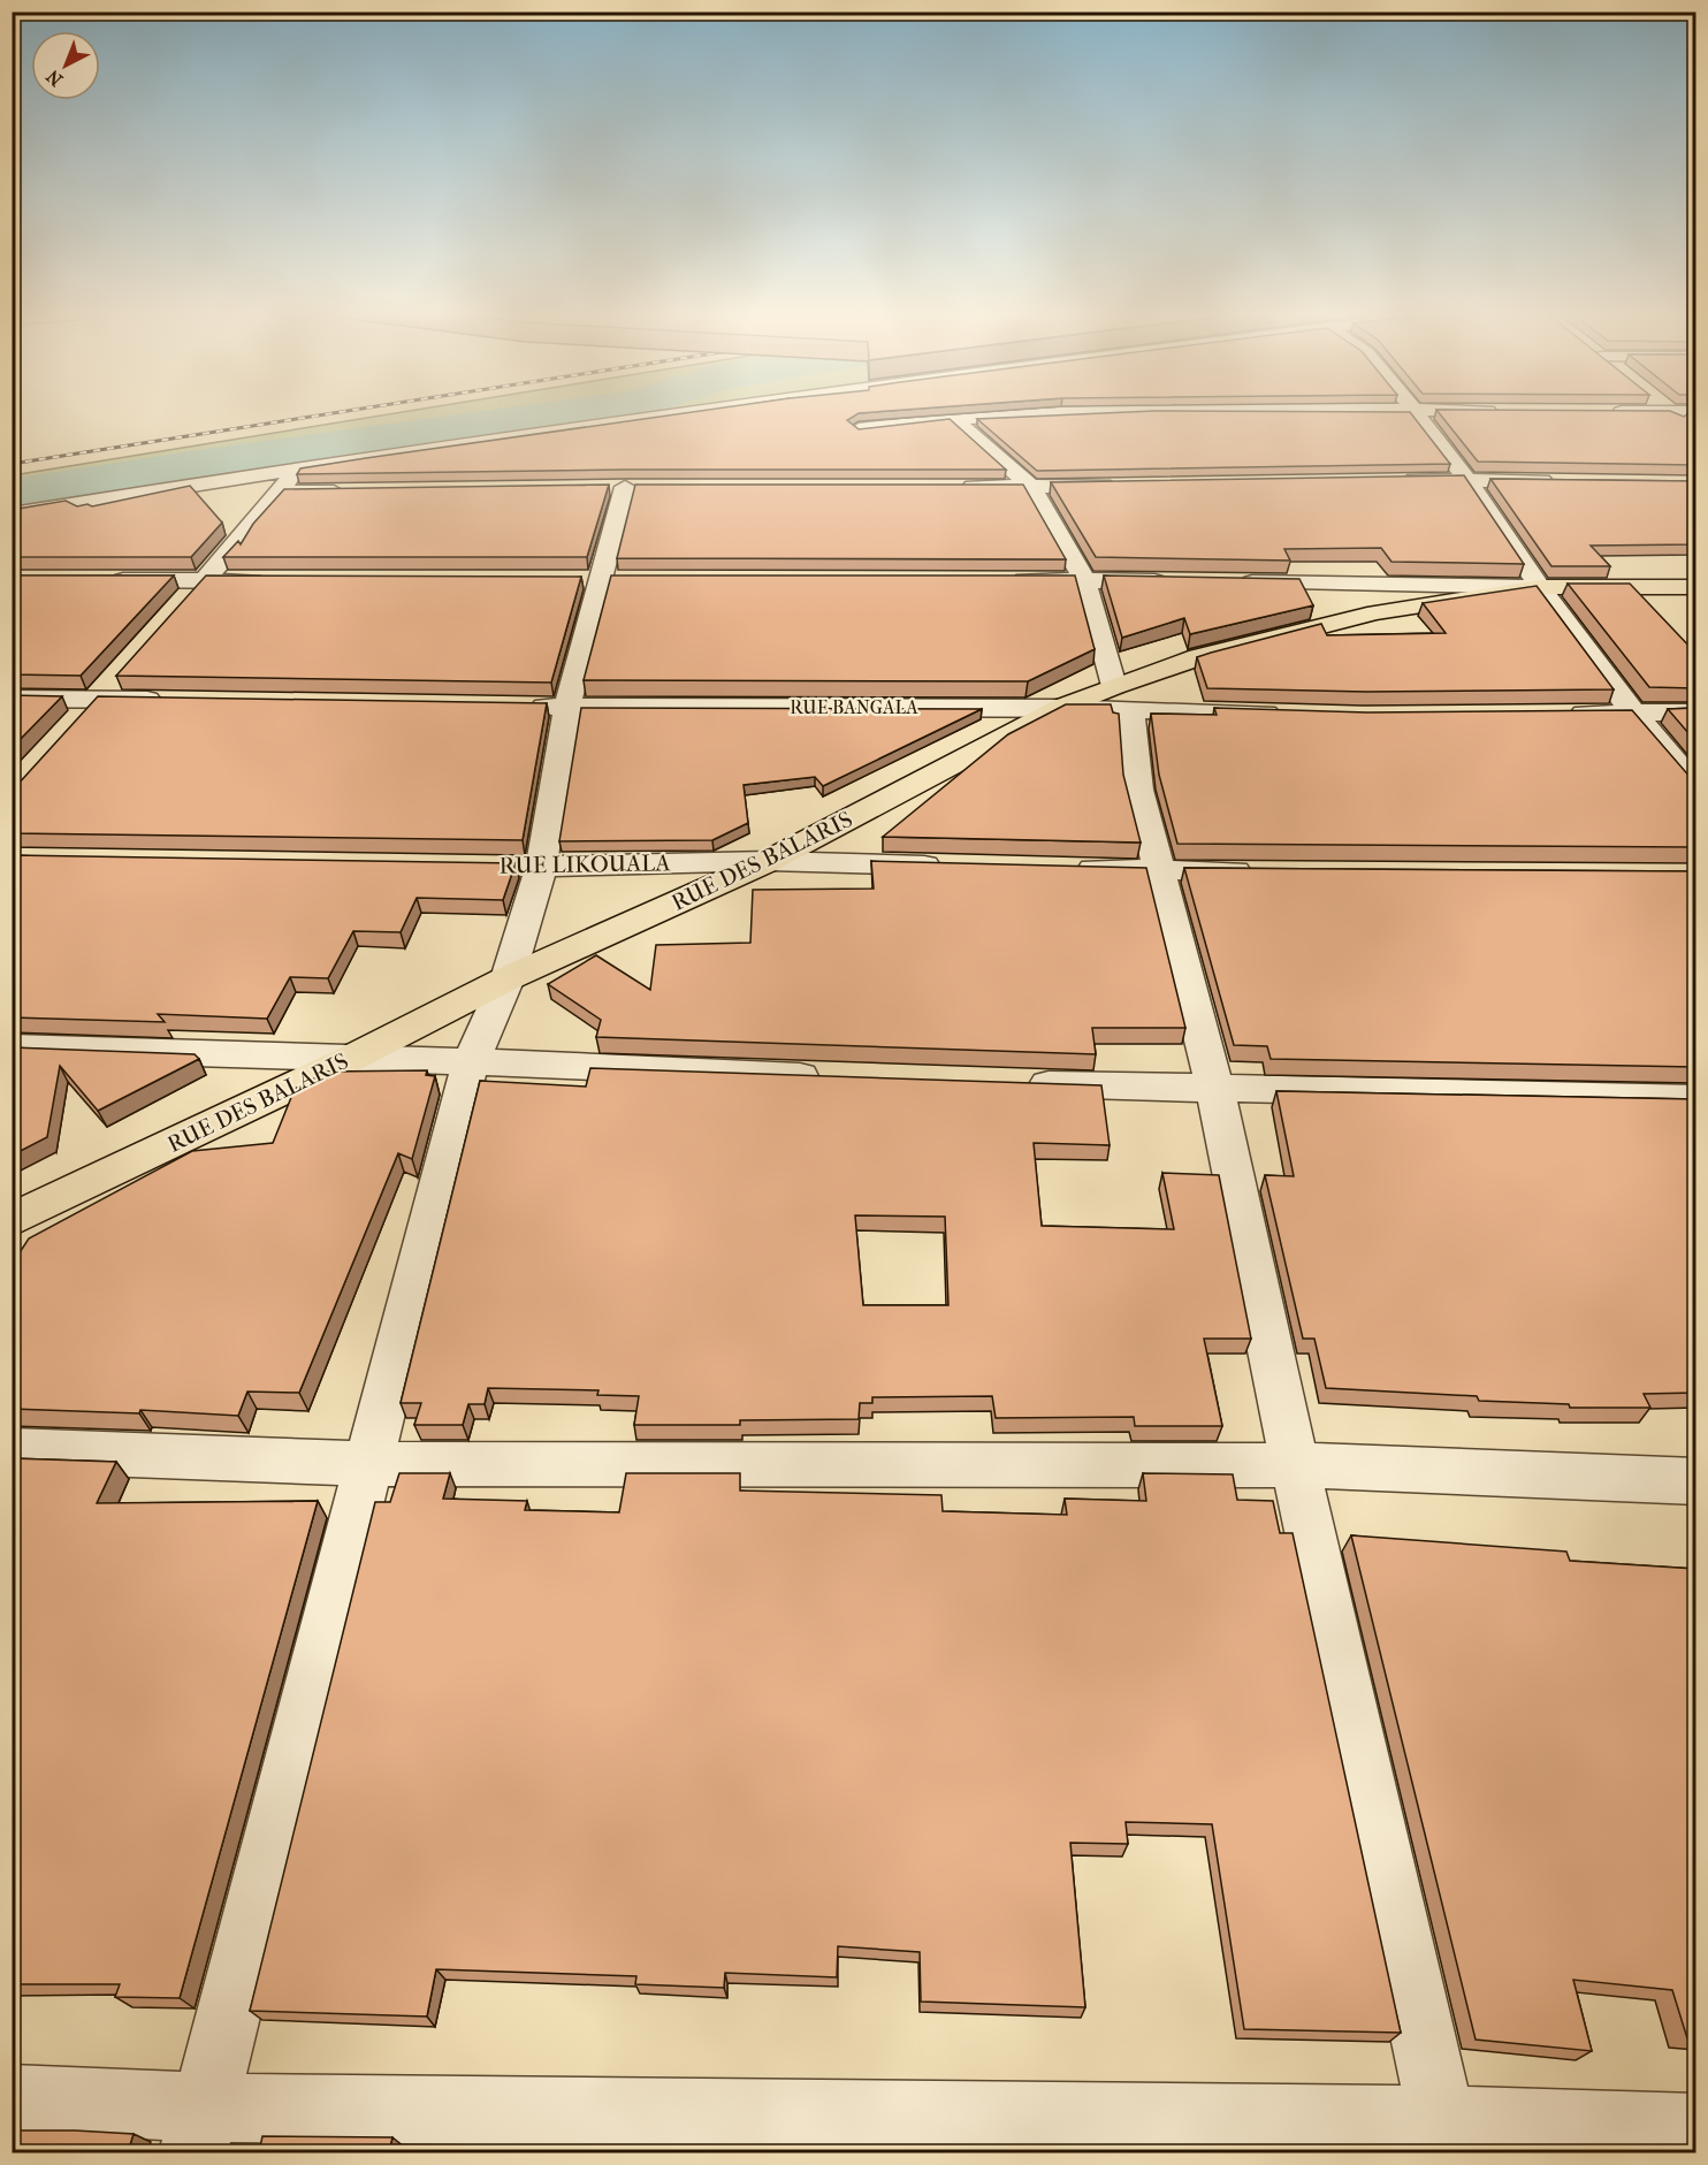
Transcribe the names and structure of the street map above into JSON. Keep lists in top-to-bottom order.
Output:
{
  "streets": {
    "main road": ["RUE DES BALARIS"],
    "street": ["RUE BANGALA", "RUE LIKOUALA"]
  },
  "crossings": [
    ["RUE BANGALA", "RUE DES BALARIS"],
    ["RUE DES BALARIS", "RUE LIKOUALA"]
  ],
  "north": "bottom left"
}
